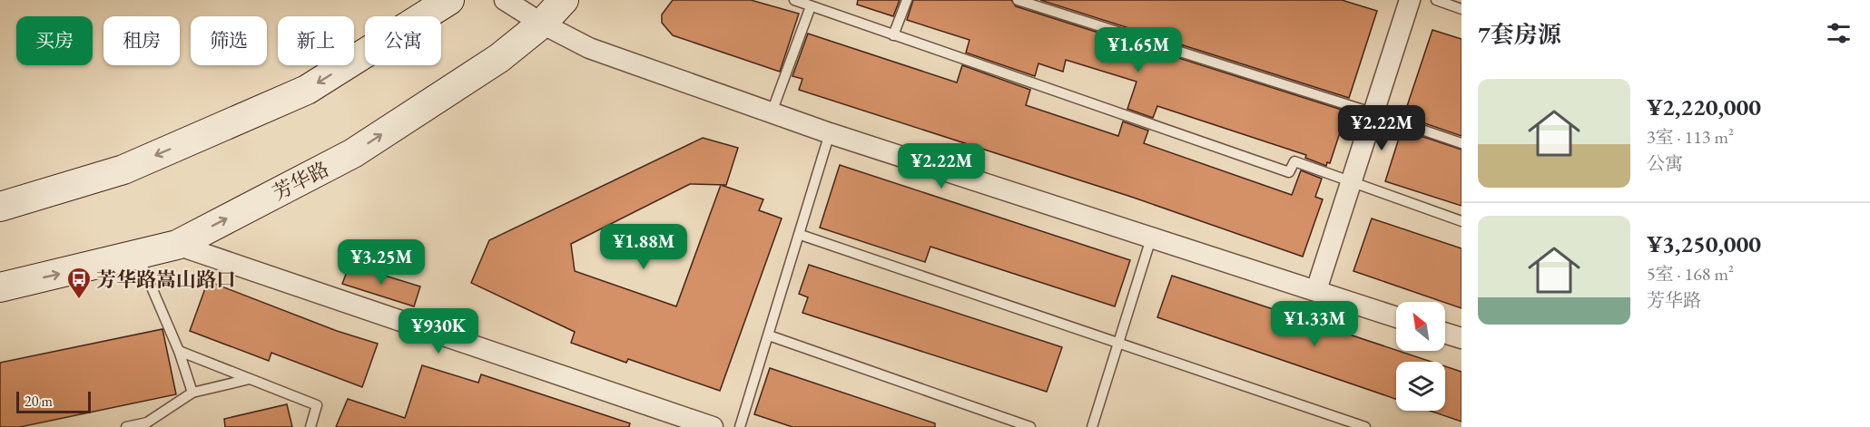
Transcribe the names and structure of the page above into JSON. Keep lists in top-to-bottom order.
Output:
{
  "streets": {
    "main road": ["芳华路"]
  },
  "places": {
    "bus stop": ["芳华路嵩山路口"]
  },
  "scale_bar": "20 m",
  "north": "top left",
  "page": {
    "heading": "7套房源",
    "chip": [
      "买房",
      "租房",
      "筛选",
      "新上",
      "公寓"
    ],
    "price": [
      "¥1.65M",
      "¥2.22M",
      "¥2.22M",
      "¥1.88M",
      "¥3.25M",
      "¥1.33M",
      "¥930K"
    ],
    "list": [
      {
        "name": "¥2,220,000",
        "note": "3室 · 113 m² · 公寓"
      },
      {
        "name": "¥3,250,000",
        "note": "5室 · 168 m² · 芳华路"
      }
    ],
    "scale": "20 m"
  }
}
